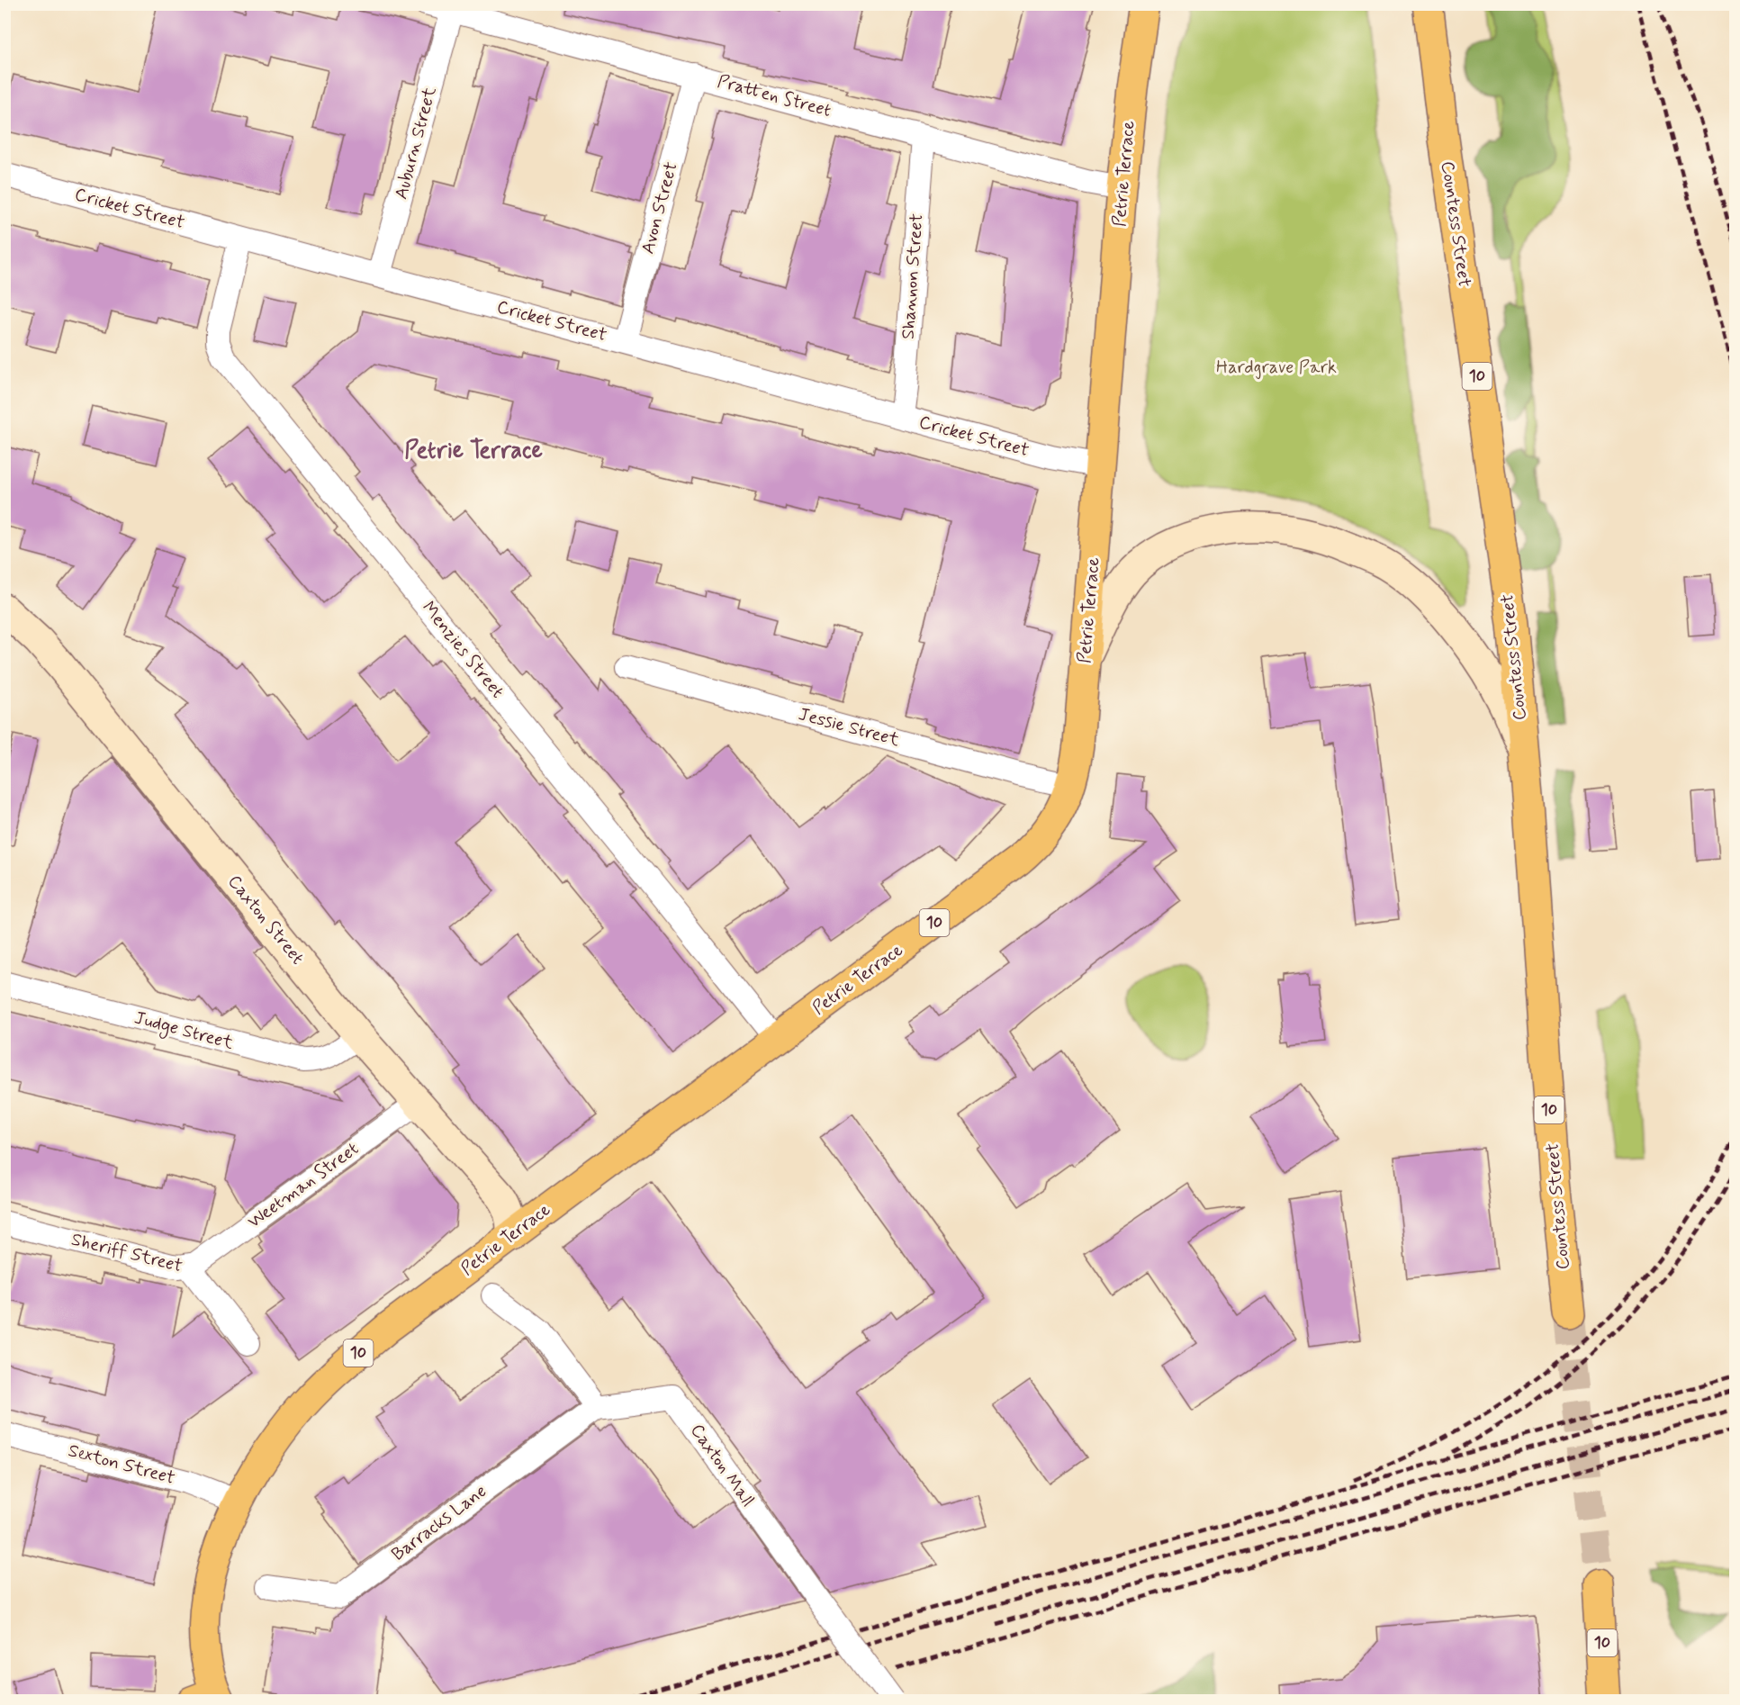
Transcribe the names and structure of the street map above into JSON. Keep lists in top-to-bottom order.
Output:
{
  "streets": {
    "main road": [
      "Petrie Terrace",
      "Countess Street",
      "10",
      "Caxton Street"
    ],
    "street": [
      "Pratten Street",
      "Auburn Street",
      "Avon Street",
      "Cricket Street",
      "Shannon Street",
      "Menzies Street",
      "Jessie Street",
      "Judge Street",
      "Weetman Street",
      "Sheriff Street",
      "Sexton Street",
      "Caxton Mall",
      "Barracks Lane"
    ]
  },
  "crossings": [
    ["Pratten Street", "Auburn Street"],
    ["Pratten Street", "Petrie Terrace"],
    ["Pratten Street", "Avon Street"],
    ["Pratten Street", "Shannon Street"],
    ["Auburn Street", "Cricket Street"],
    ["Petrie Terrace", "Cricket Street"],
    ["Petrie Terrace", "Menzies Street"],
    ["Petrie Terrace", "Jessie Street"],
    ["Petrie Terrace", "Caxton Street"],
    ["Petrie Terrace", "Sexton Street"],
    ["Avon Street", "Cricket Street"],
    ["Cricket Street", "Shannon Street"],
    ["Cricket Street", "Menzies Street"],
    ["Caxton Street", "Judge Street"],
    ["Caxton Street", "Weetman Street"],
    ["Weetman Street", "Sheriff Street"],
    ["Caxton Mall", "Barracks Lane"]
  ],
  "districts": ["Petrie Terrace"],
  "parks": ["Hardgrave Park"]
}
